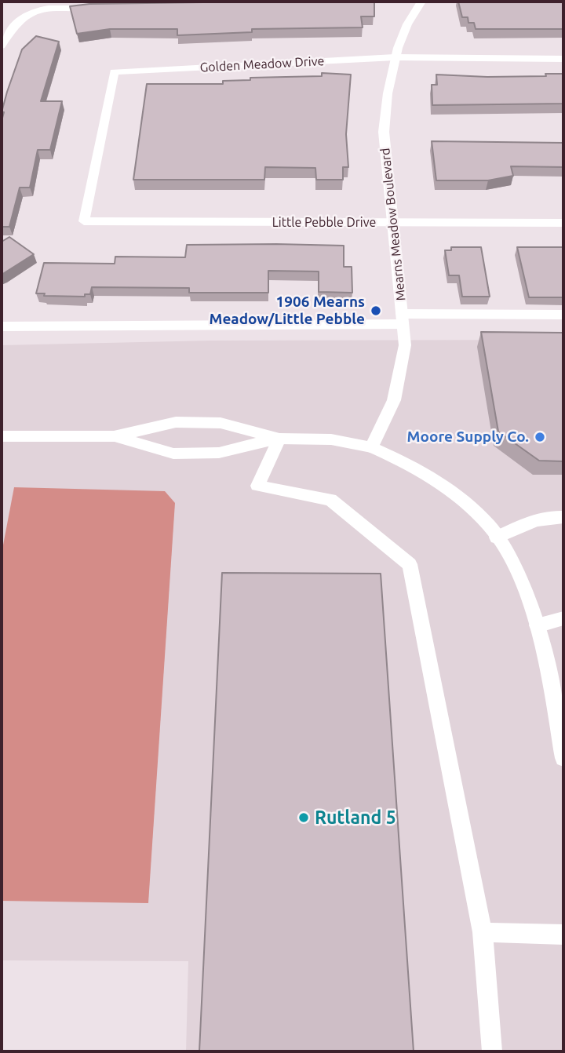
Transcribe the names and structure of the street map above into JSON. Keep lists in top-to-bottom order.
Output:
{
  "streets": {
    "street": ["Golden Meadow Drive", "Little Pebble Drive", "Mearns Meadow Boulevard"]
  },
  "crossings": [
    ["Golden Meadow Drive", "Little Pebble Drive"],
    ["Golden Meadow Drive", "Mearns Meadow Boulevard"],
    ["Little Pebble Drive", "Mearns Meadow Boulevard"]
  ],
  "places": ["1906 Mearns Meadow/Little Pebble", "Moore Supply Co.", "Rutland 5"]
}
